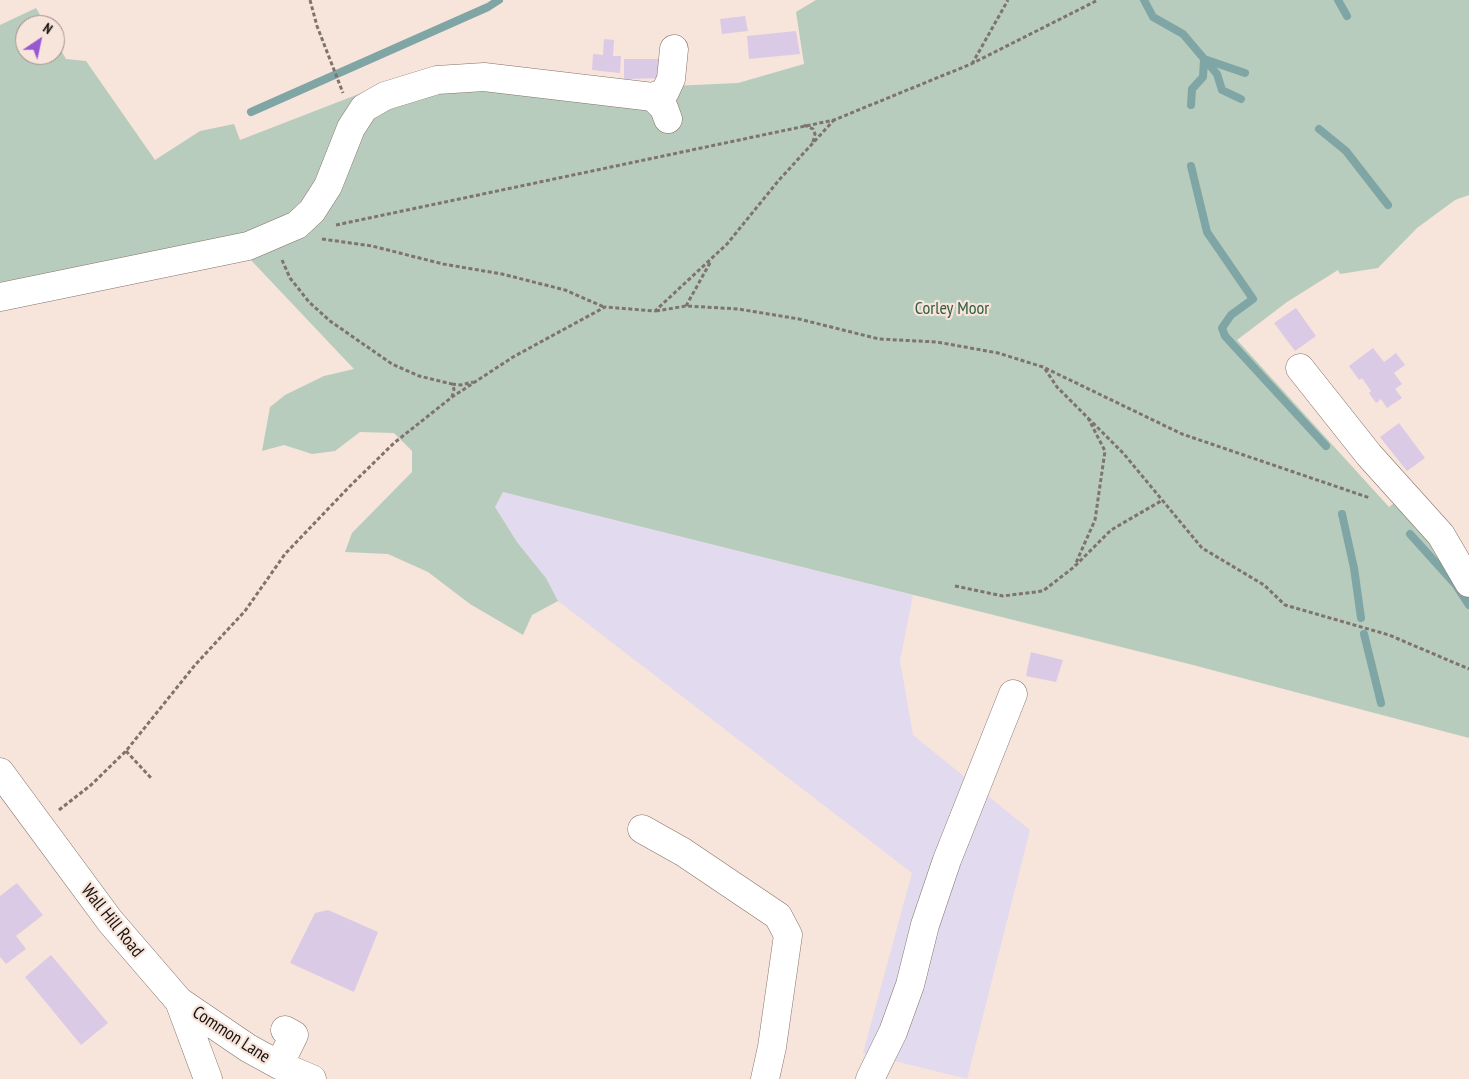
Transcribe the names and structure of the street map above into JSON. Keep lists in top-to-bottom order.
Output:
{
  "streets": {
    "street": ["Wall Hill Road", "Common Lane"]
  },
  "crossings": [
    ["Wall Hill Road", "Common Lane"]
  ],
  "parks": ["Corley Moor"],
  "north": "top right"
}
